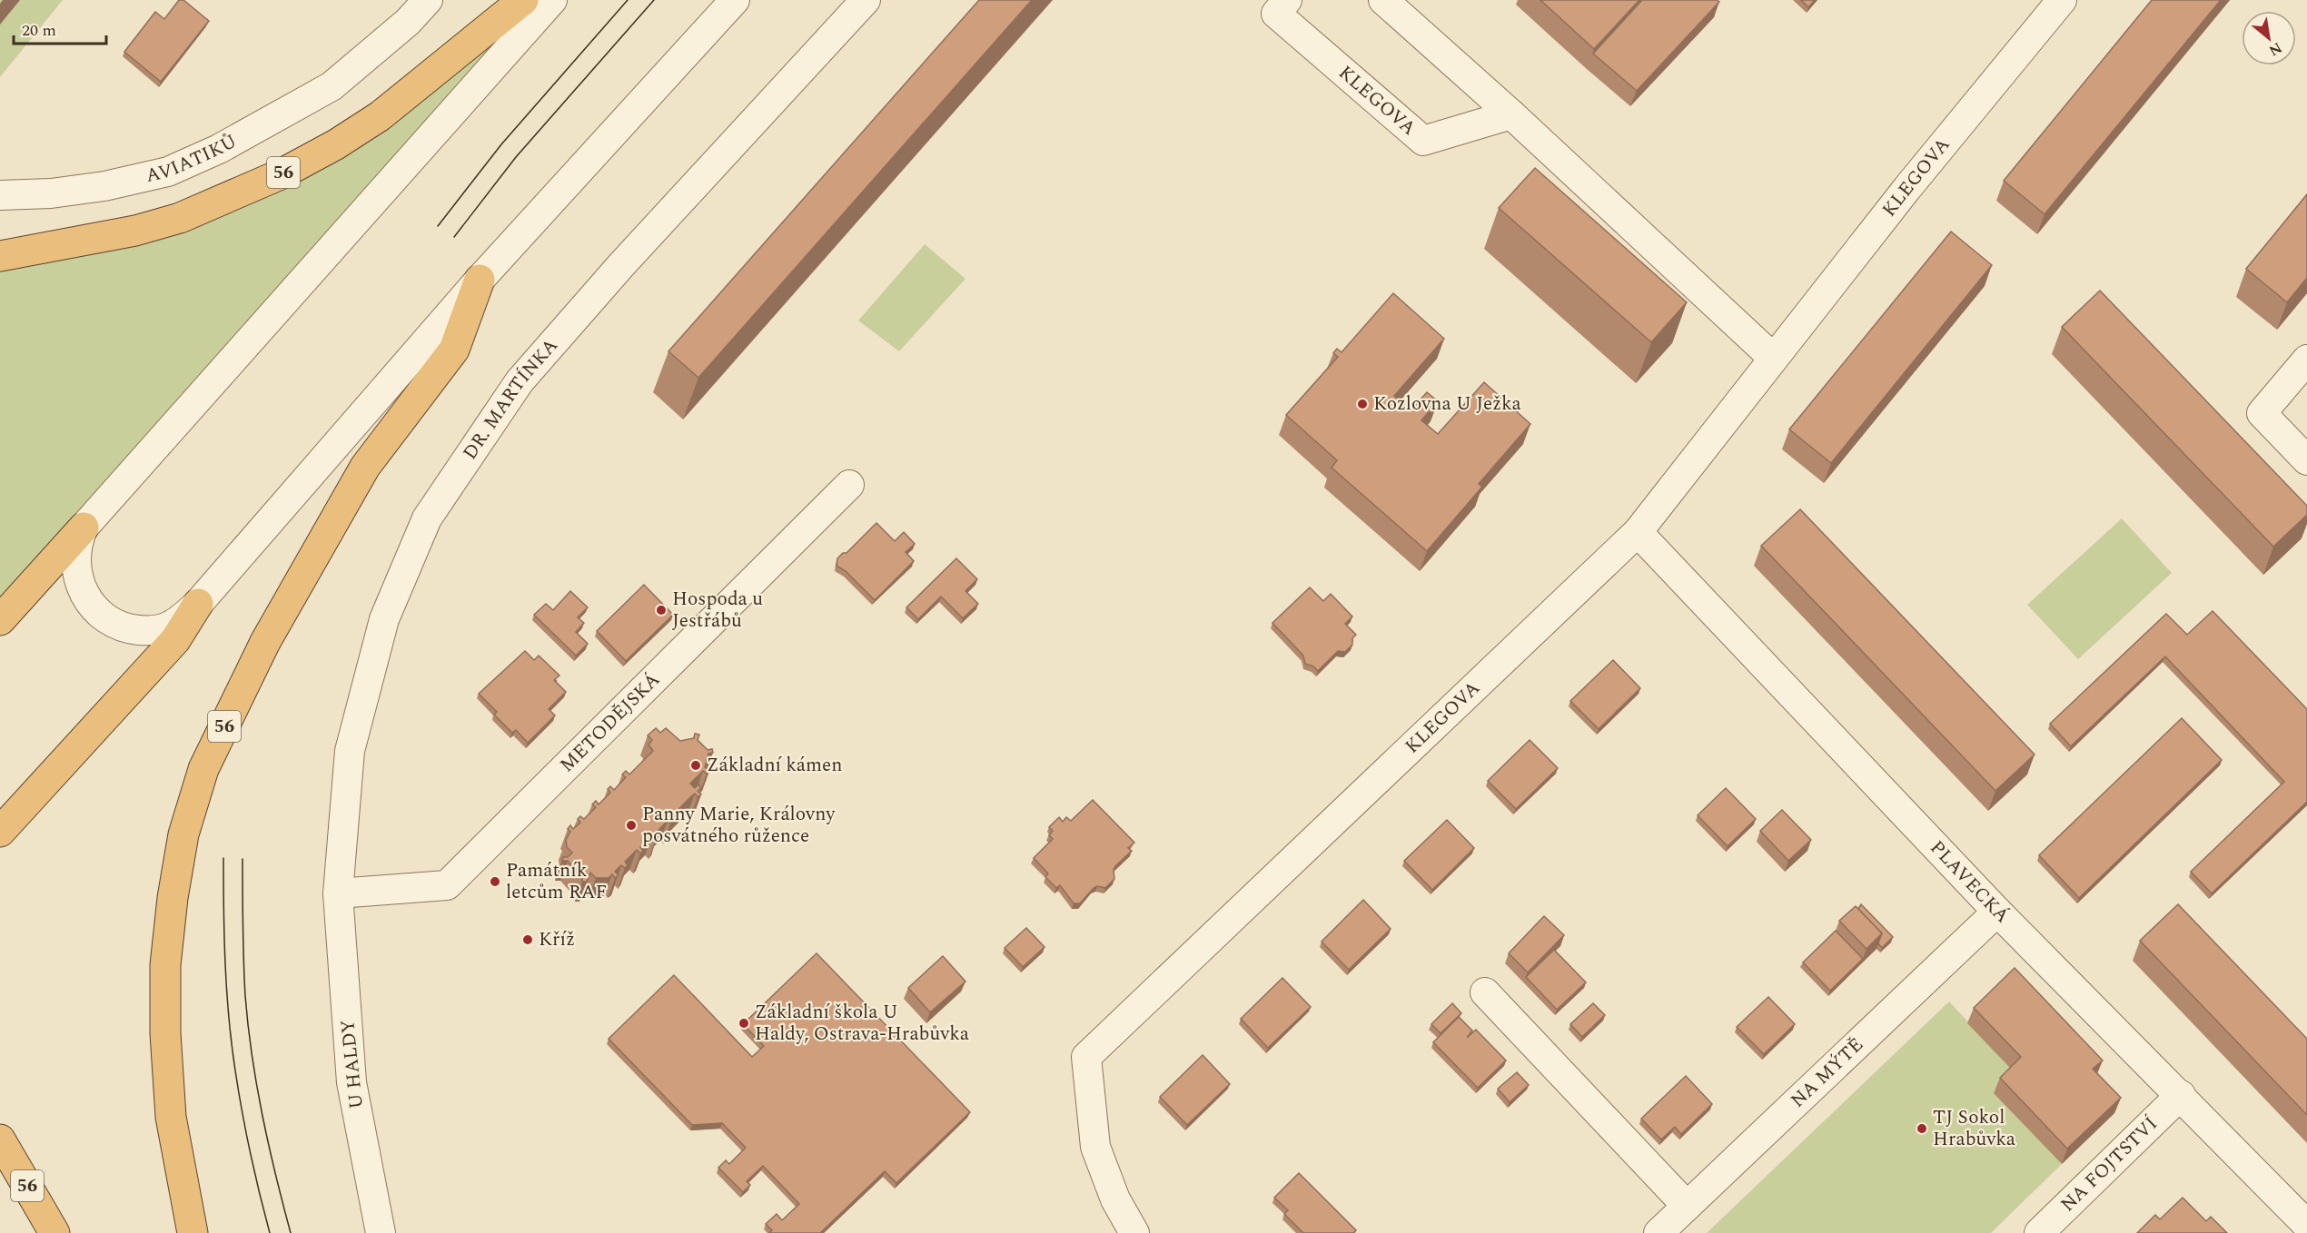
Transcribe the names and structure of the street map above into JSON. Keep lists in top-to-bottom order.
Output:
{
  "streets": {
    "highway": ["56"],
    "street": [
      "KLEGOVA",
      "AVIATIKŮ",
      "DR. MARTÍNKA",
      "METODĚJSKÁ",
      "PLAVECKÁ",
      "U HALDY",
      "NA MÝTĚ",
      "NA FOJTSTVÍ"
    ]
  },
  "crossings": [
    ["KLEGOVA", "PLAVECKÁ"],
    ["DR. MARTÍNKA", "METODĚJSKÁ"],
    ["DR. MARTÍNKA", "U HALDY"],
    ["METODĚJSKÁ", "U HALDY"],
    ["PLAVECKÁ", "NA MÝTĚ"],
    ["PLAVECKÁ", "NA FOJTSTVÍ"]
  ],
  "places": [
    "Kozlovna U Ježka",
    "Hospoda u Jestřábů",
    "Základní kámen",
    "Panny Marie, Královny posvátného růžence",
    "Památník letcům RAF",
    "Kříž",
    "Základní škola U Haldy, Ostrava-Hrabůvka",
    "TJ Sokol Hrabůvka"
  ],
  "scale_bar": "20 m",
  "north": "bottom right"
}
